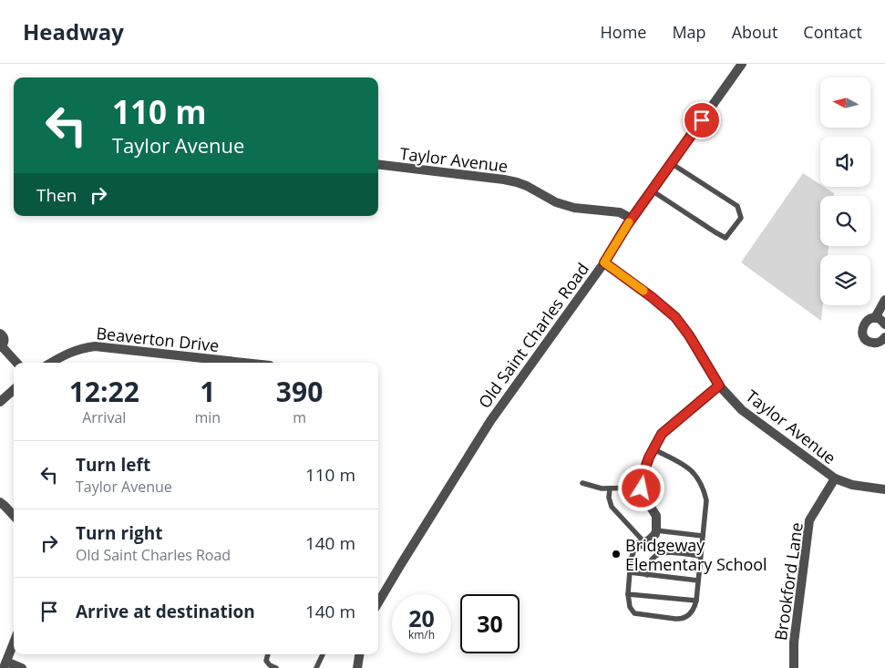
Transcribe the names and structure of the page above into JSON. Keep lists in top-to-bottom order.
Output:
{
  "streets": {
    "street": [
      "Taylor Avenue",
      "Old Saint Charles Road",
      "Beaverton Drive",
      "Brookford Lane"
    ]
  },
  "crossings": [
    ["Taylor Avenue", "Old Saint Charles Road"],
    ["Taylor Avenue", "Brookford Lane"]
  ],
  "places": ["Bridgeway Elementary School"],
  "north": "left",
  "page": {
    "header": "Headway",
    "nav": [
      "Home",
      "Map",
      "About",
      "Contact"
    ],
    "turn": ["110 m", "Taylor Avenue"],
    "then": "Then",
    "eta": [
      "12:22",
      "Arrival",
      "1",
      "min",
      "390",
      "m"
    ],
    "list": [
      {
        "name": "Turn left",
        "note": "Taylor Avenue",
        "value": "110 m"
      },
      {
        "name": "Turn right",
        "note": "Old Saint Charles Road",
        "value": "140 m"
      },
      {
        "name": "Arrive at destination",
        "value": "140 m"
      }
    ],
    "speed": "20 km/h",
    "limit": "30"
  }
}
